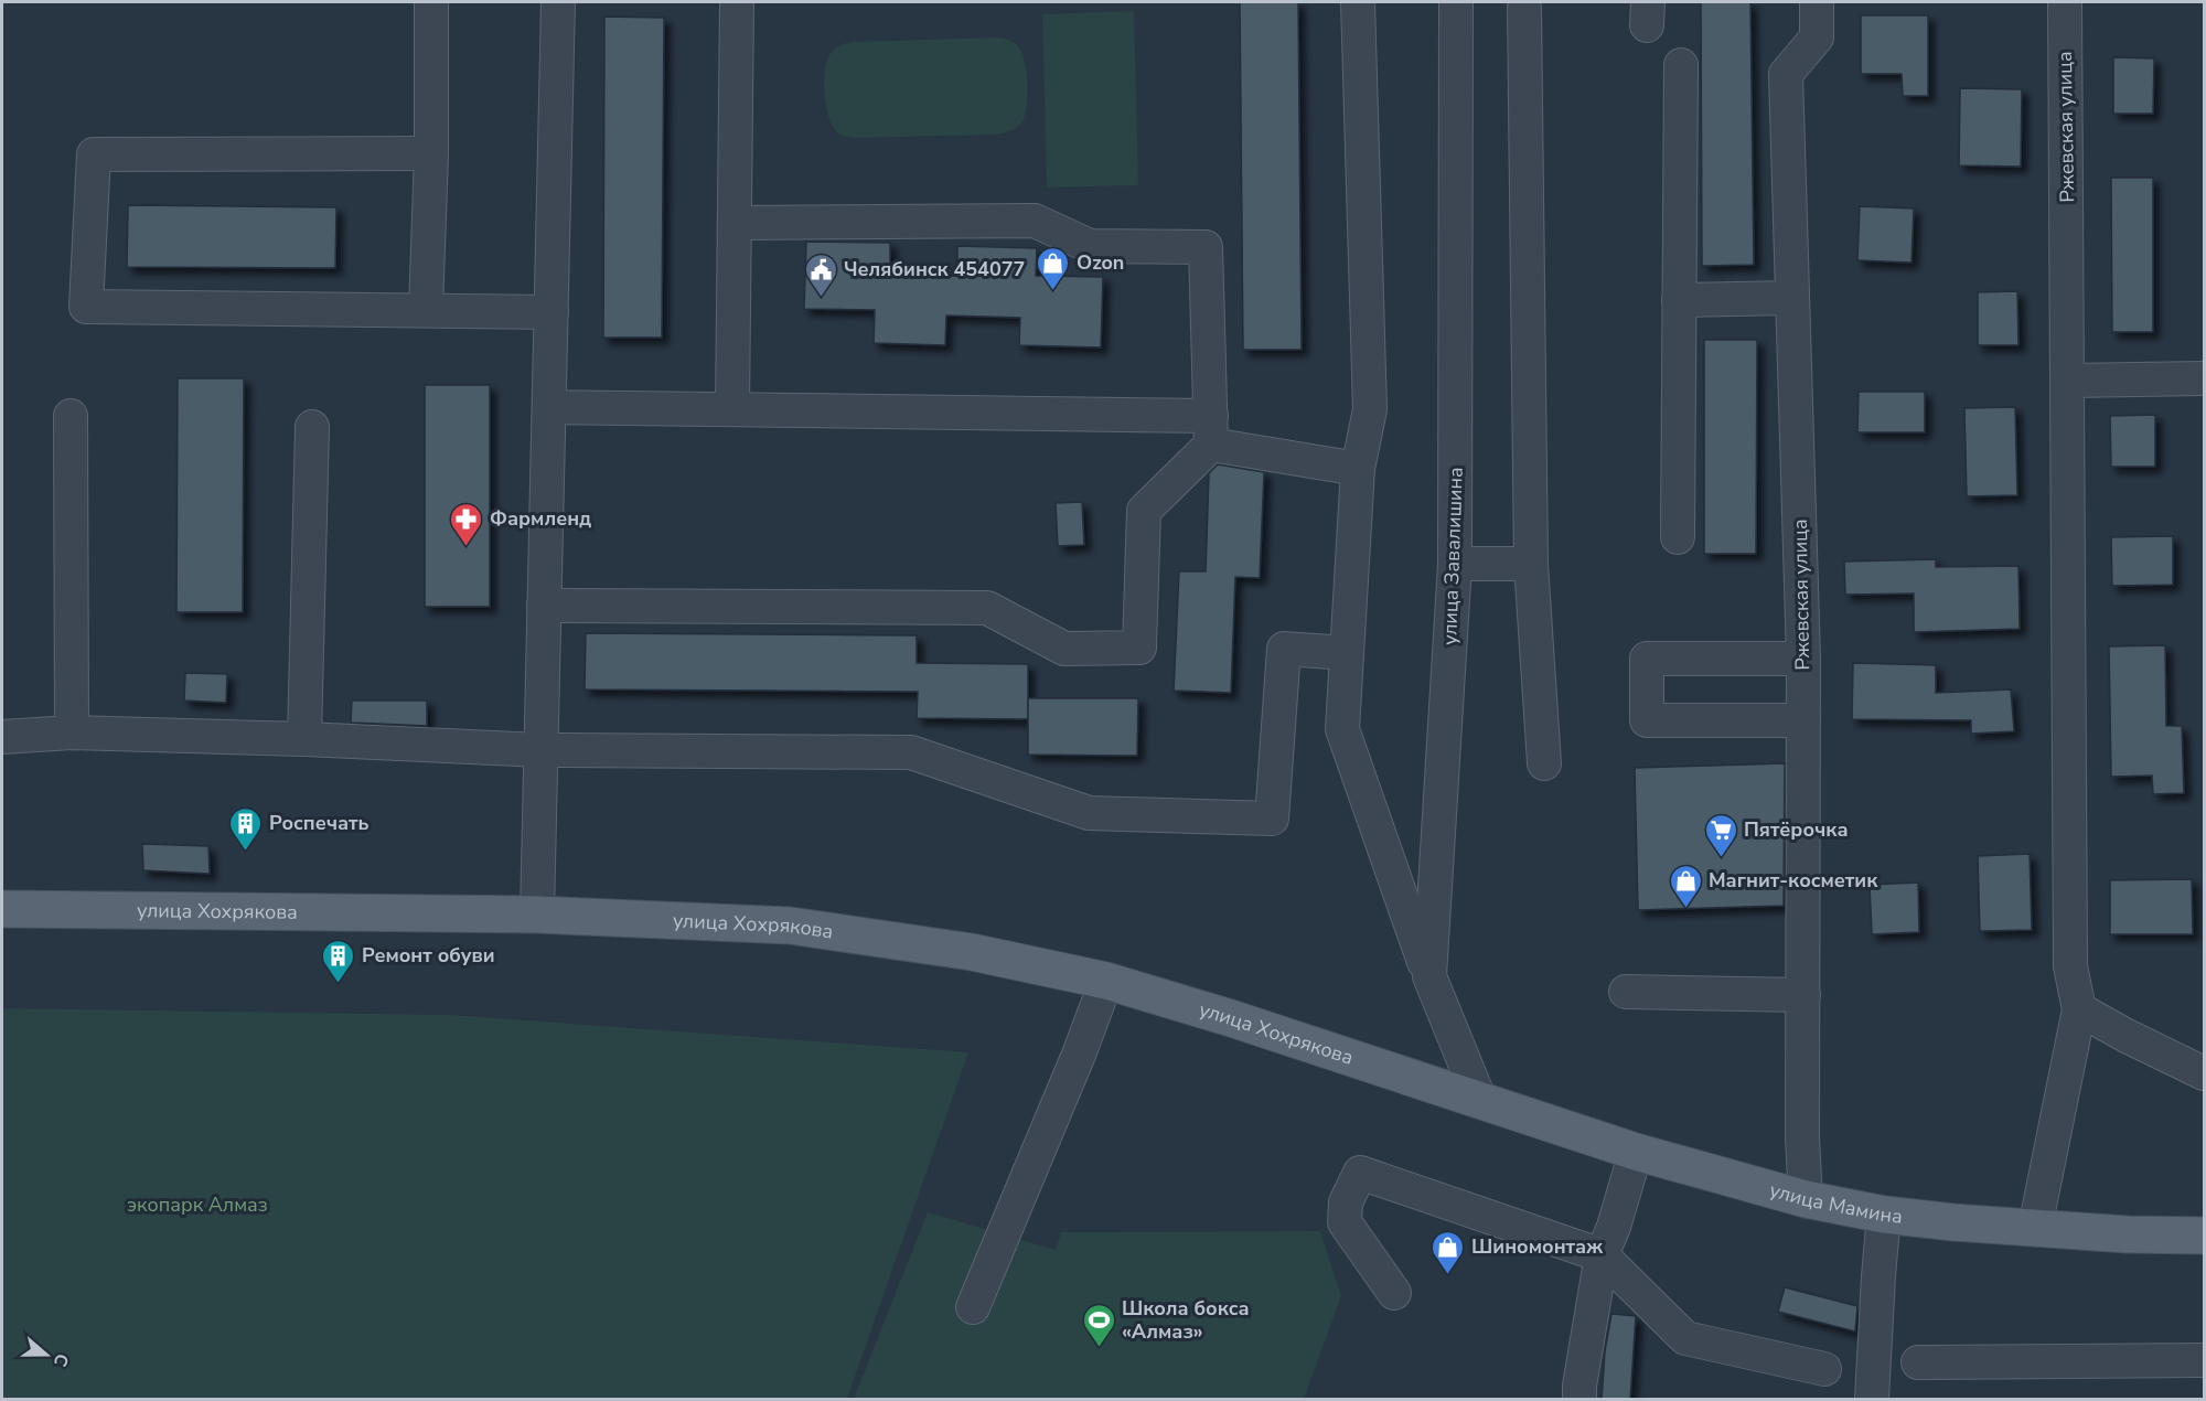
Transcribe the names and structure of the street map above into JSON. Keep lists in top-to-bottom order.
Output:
{
  "streets": {
    "main road": ["улица Хохрякова", "улица Мамина"],
    "street": ["Ржевская улица", "улица Завалишина"]
  },
  "crossings": [
    ["Ржевская улица", "улица Мамина"],
    ["улица Завалишина", "улица Хохрякова"],
    ["улица Завалишина", "улица Мамина"],
    ["улица Хохрякова", "улица Мамина"]
  ],
  "parks": ["экопарк Алмаз"],
  "places": {
    "shop": ["Ozon", "Магнит-косметик", "Шиномонтаж"],
    "public building": ["Челябинск 454077"],
    "pharmacy": ["Фармленд"],
    "building": ["Роспечать", "Ремонт обуви"],
    "supermarket": ["Пятёрочка"],
    "sports": ["Школа бокса «Алмаз»"]
  },
  "north": "right"
}
